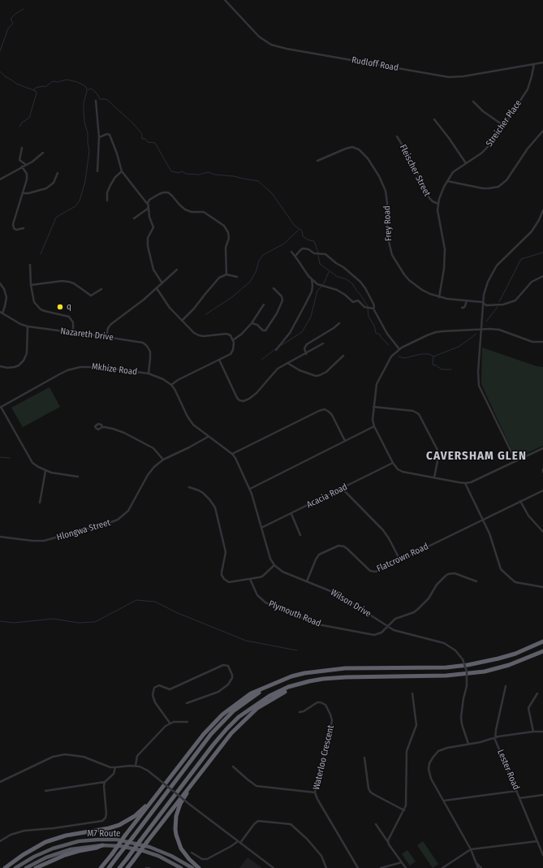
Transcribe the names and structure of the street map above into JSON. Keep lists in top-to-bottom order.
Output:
{
  "streets": {
    "highway": ["M7 Route"],
    "street": [
      "Rudloff Road",
      "Streicher Place",
      "Fleischer Street",
      "Frey Road",
      "Nazareth Drive",
      "Mkhize Road",
      "Acacia Road",
      "Hlongwa Street",
      "Flatcrown Road",
      "Wilson Drive",
      "Plymouth Road",
      "Waterloo Crescent",
      "Lester Road"
    ]
  },
  "crossings": [
    ["Rudloff Road", "Streicher Place"],
    ["Streicher Place", "Fleischer Street"],
    ["Fleischer Street", "Frey Road"],
    ["Nazareth Drive", "Mkhize Road"],
    ["Flatcrown Road", "Wilson Drive"],
    ["Wilson Drive", "Plymouth Road"],
    ["Wilson Drive", "Lester Road"]
  ],
  "districts": ["CAVERSHAM GLEN"],
  "places": ["q"]
}
